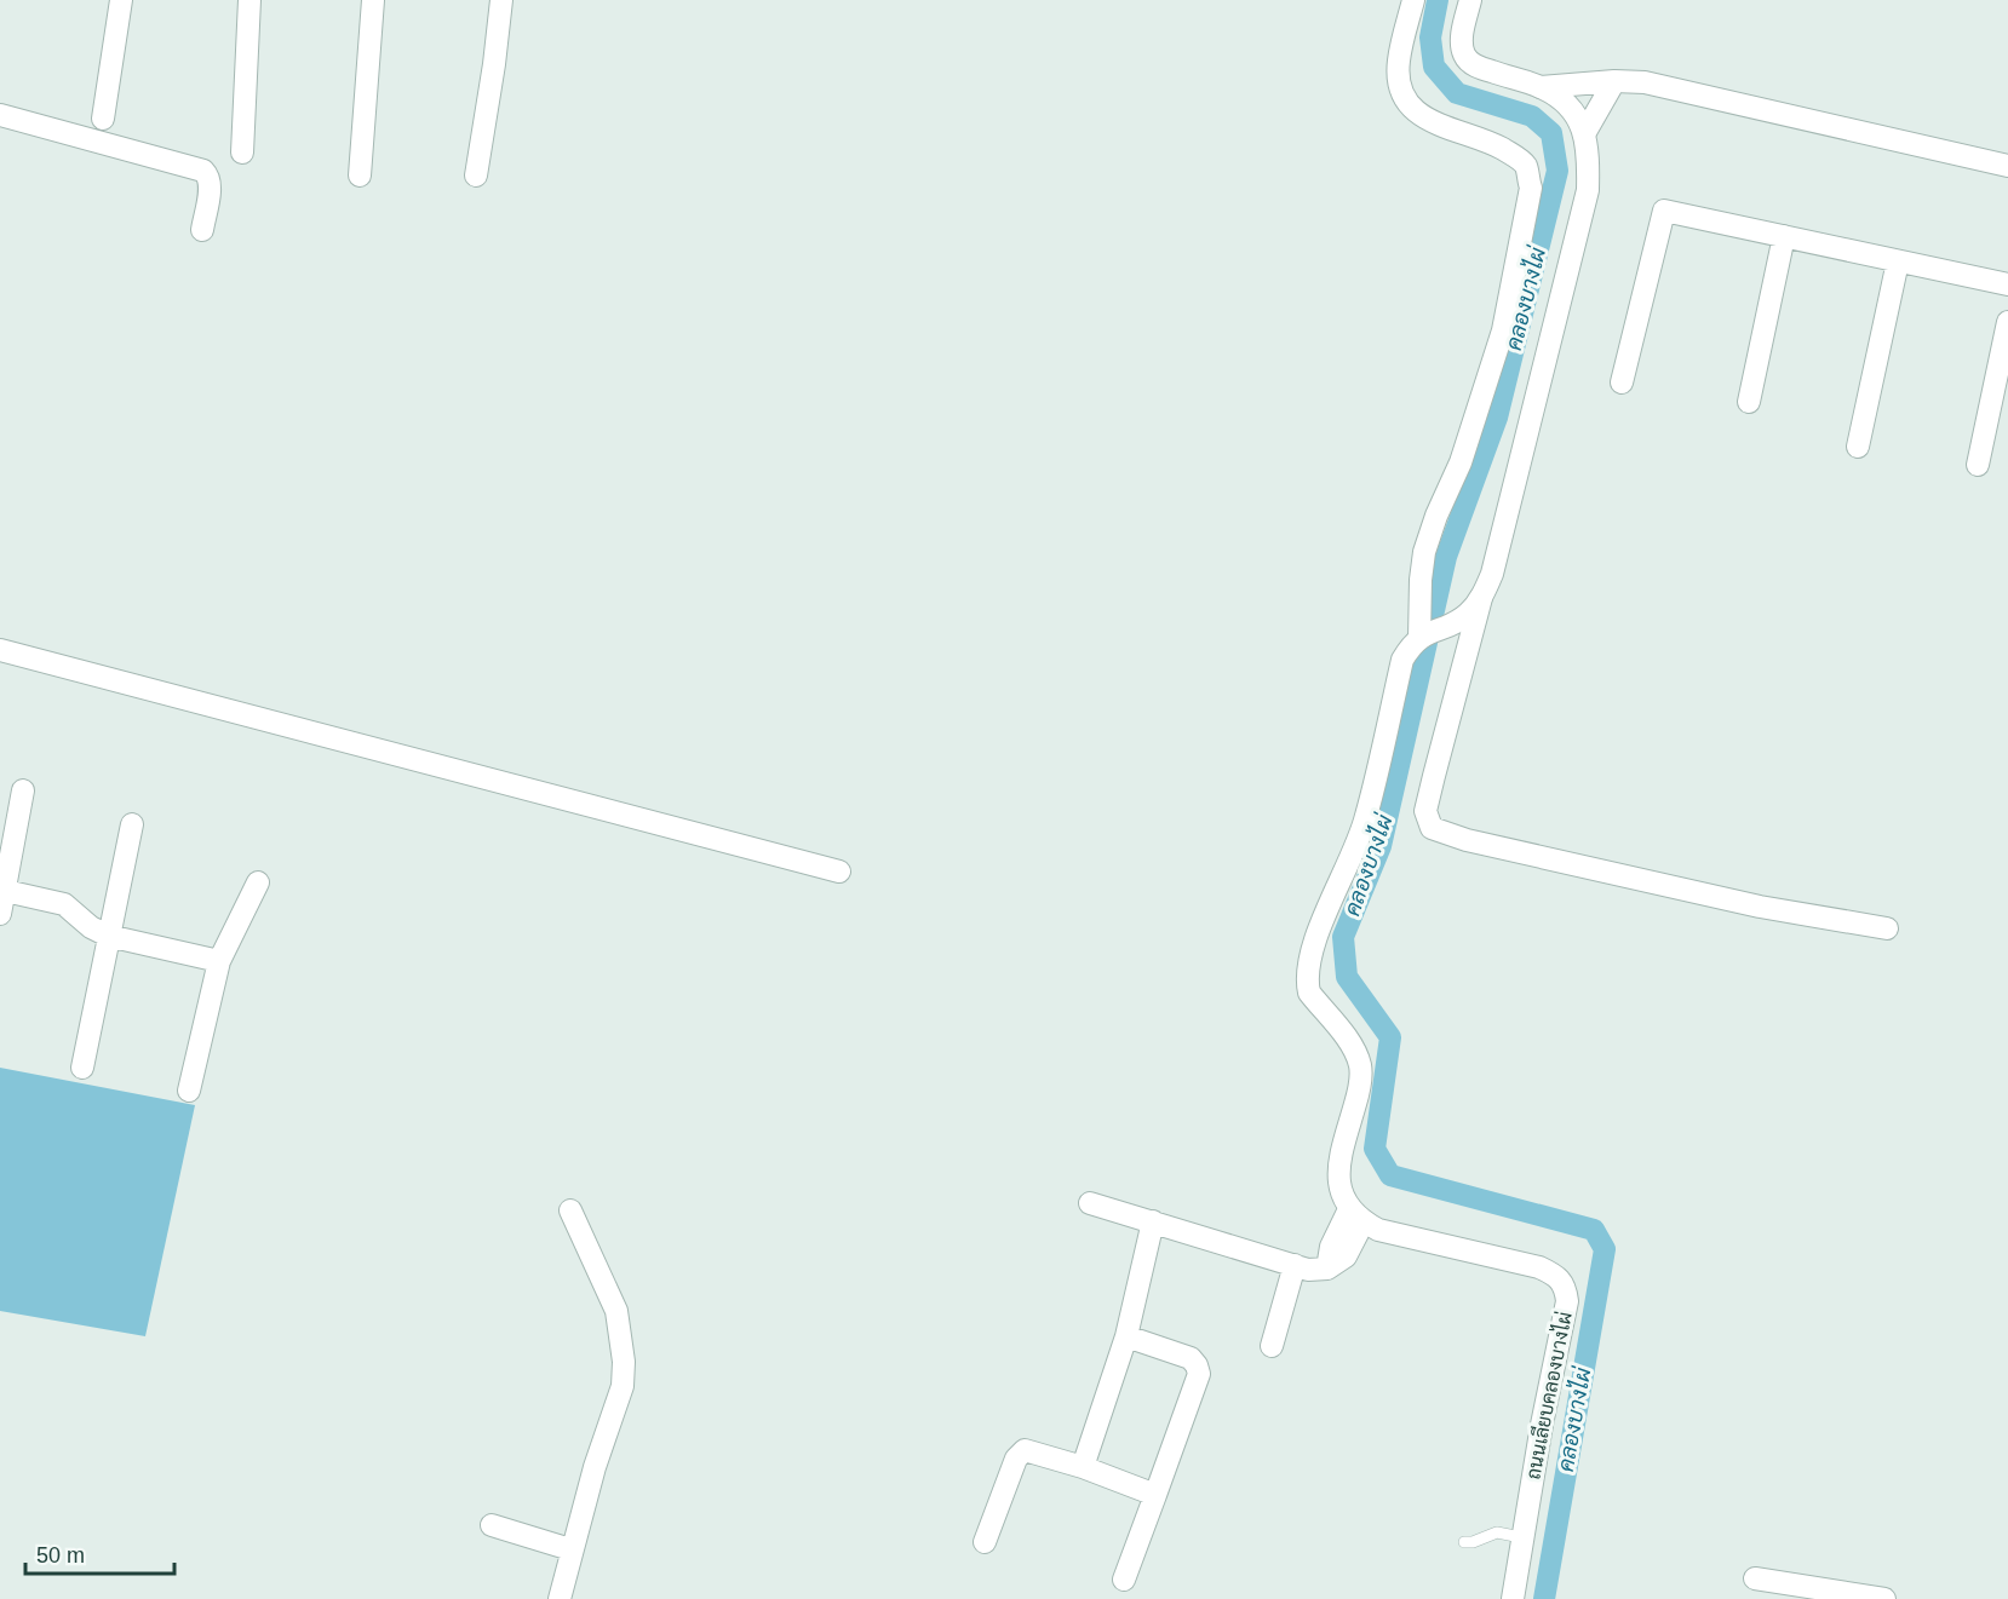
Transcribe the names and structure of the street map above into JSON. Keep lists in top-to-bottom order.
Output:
{
  "streets": {
    "street": ["ถนนเลียบคลองบางไผ่"]
  },
  "water": ["คลองบางไผ่"],
  "scale_bar": "50 m"
}
